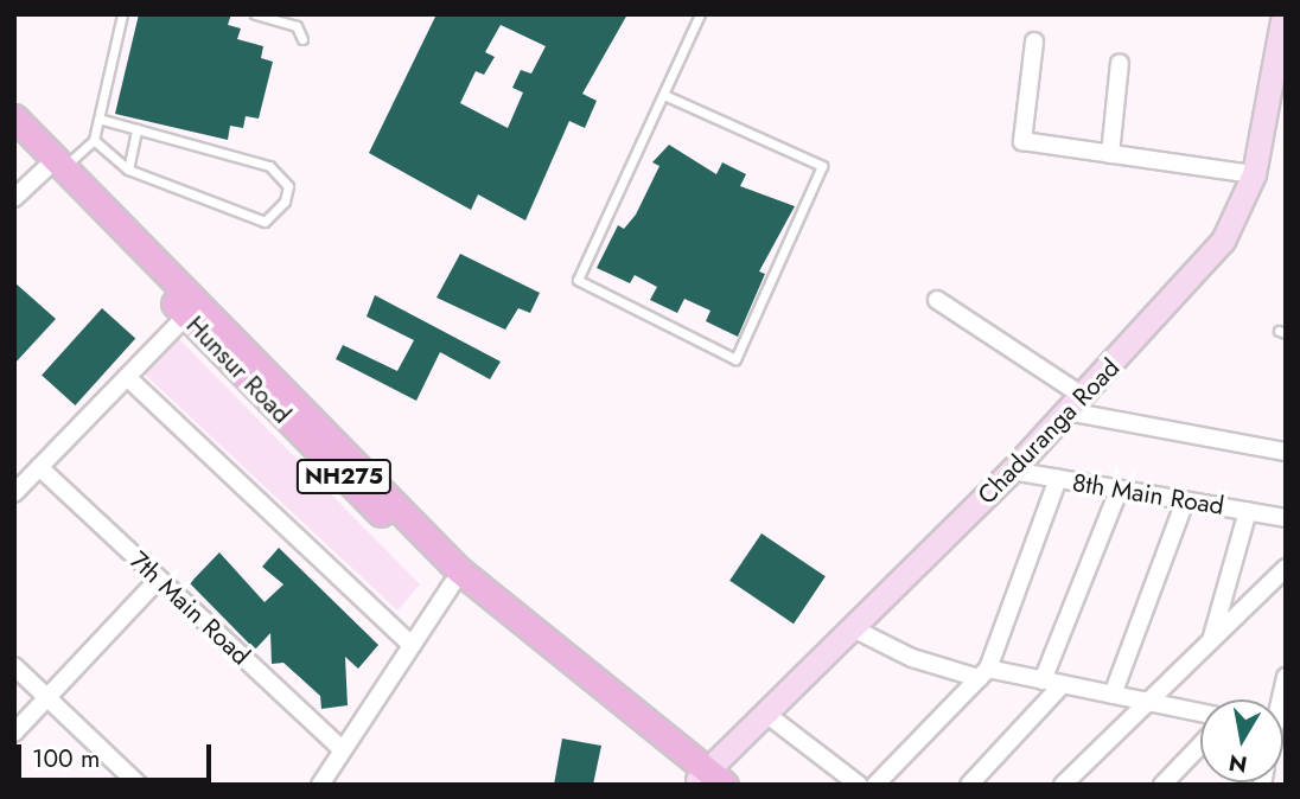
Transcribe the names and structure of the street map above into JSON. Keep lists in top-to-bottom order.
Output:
{
  "streets": {
    "main road": ["Hunsur Road", "NH275"],
    "street": ["Chaduranga Road", "8th Main Road", "7th Main Road"]
  },
  "crossings": [
    ["Hunsur Road", "Chaduranga Road"],
    ["Chaduranga Road", "8th Main Road"]
  ],
  "scale_bar": "100 m",
  "north": "bottom"
}
